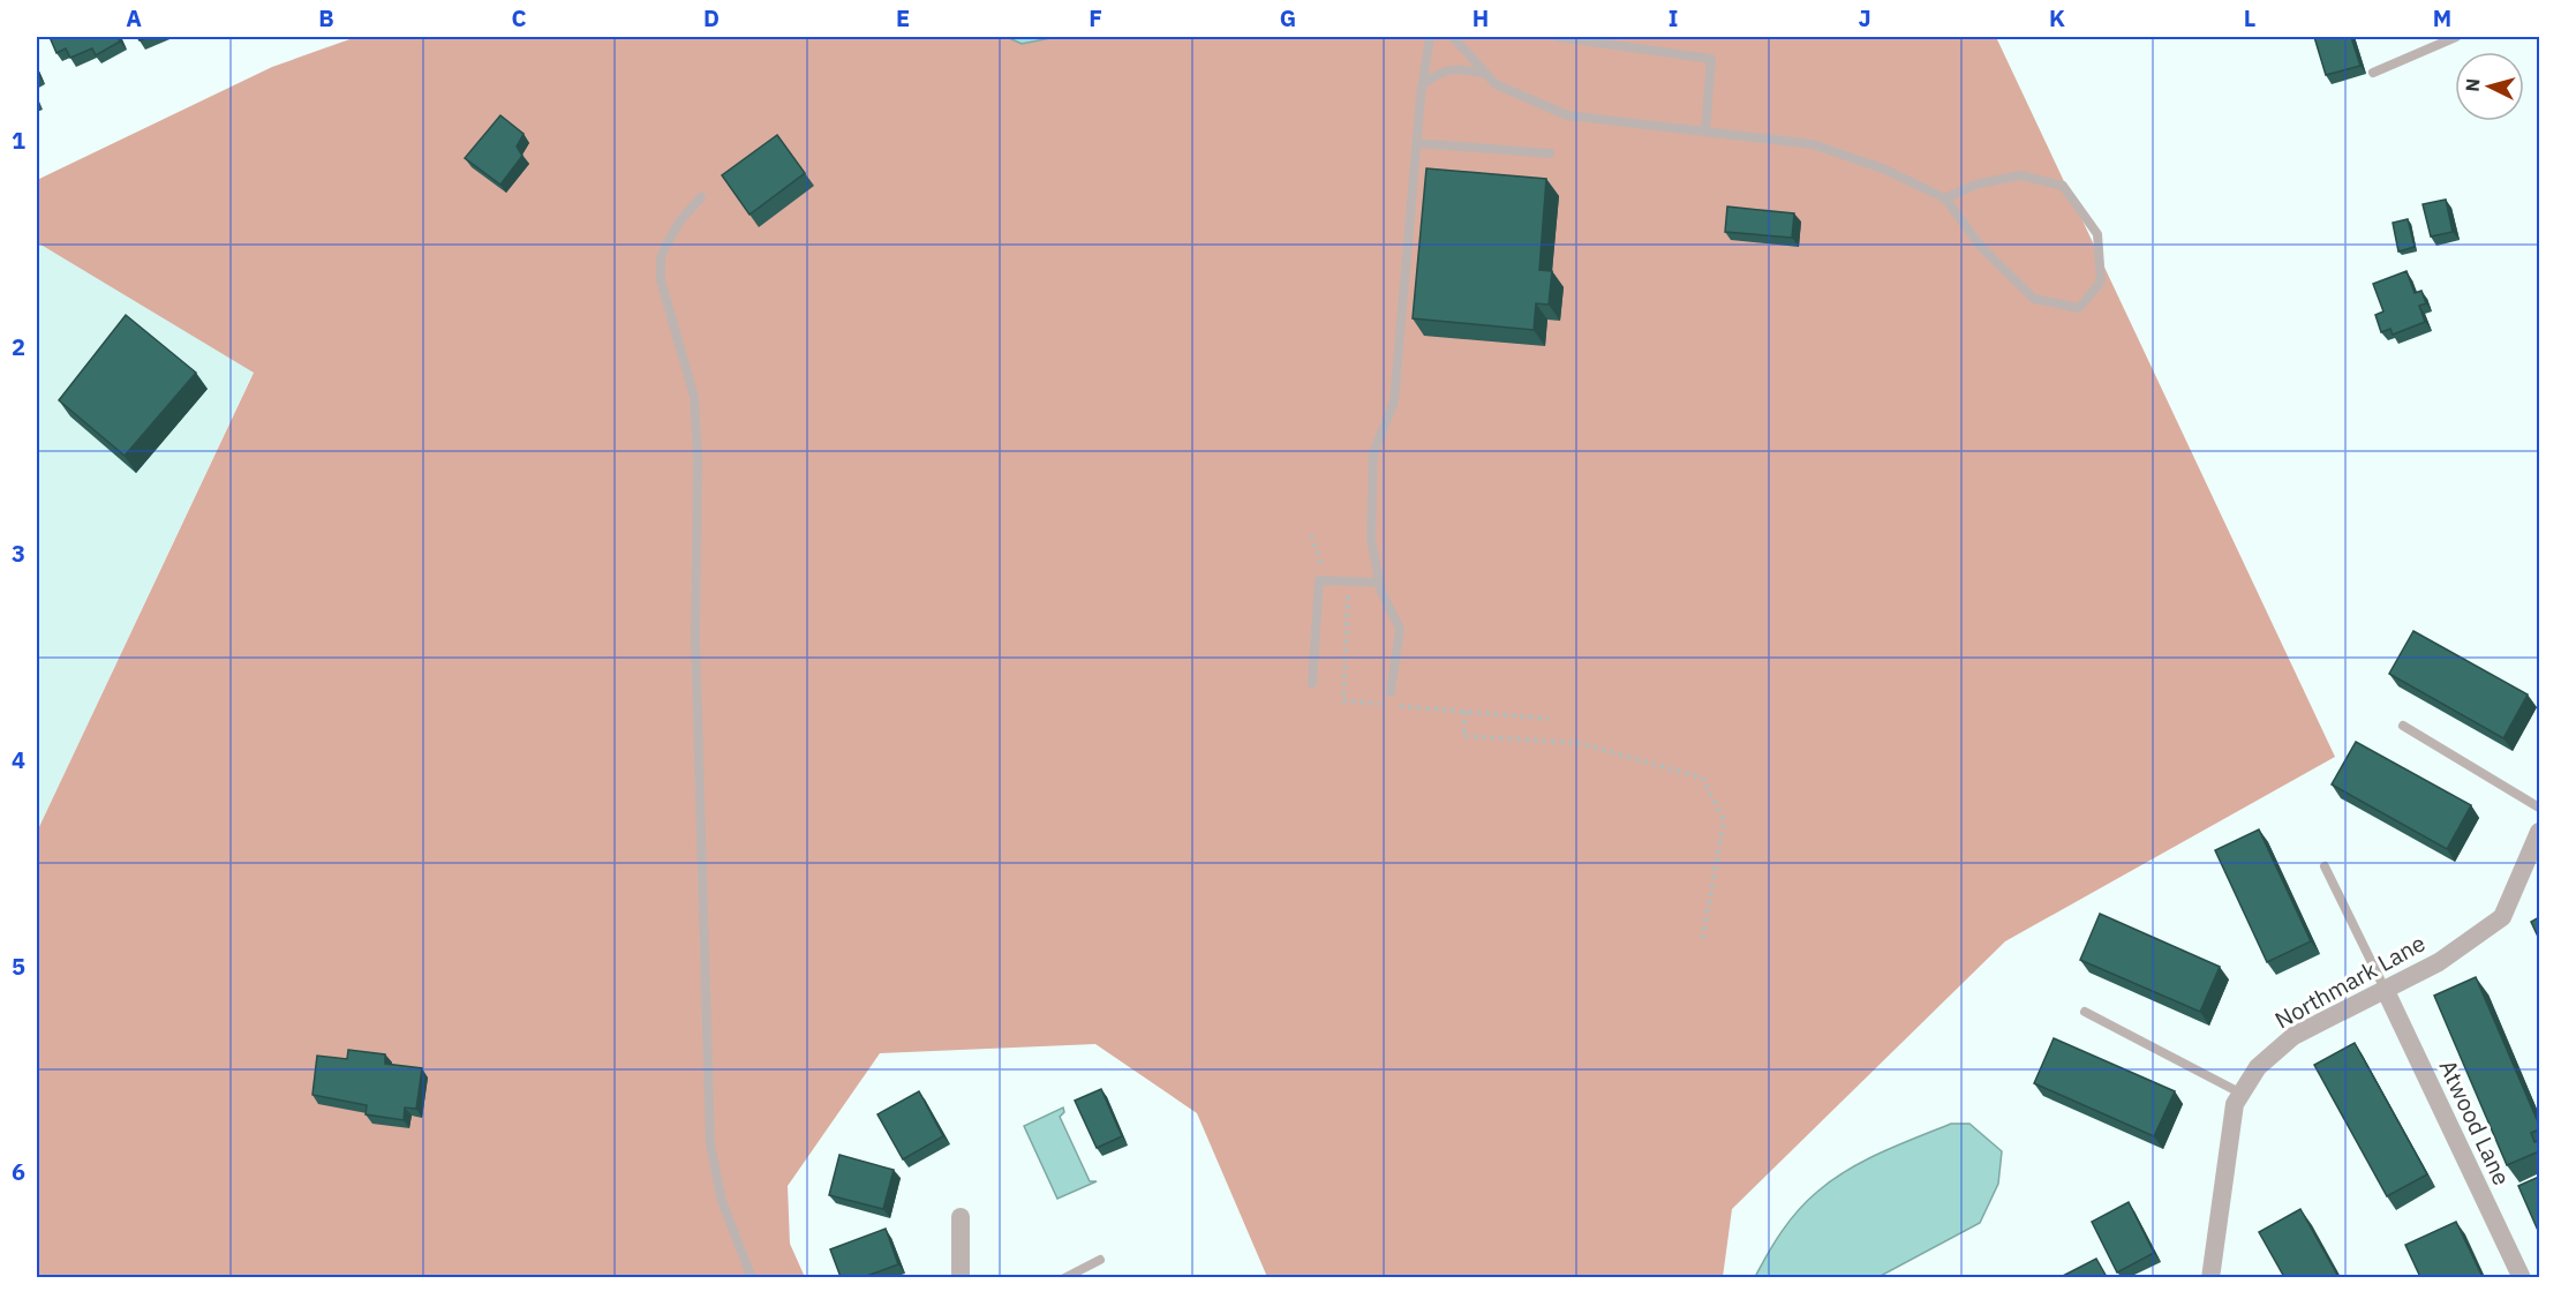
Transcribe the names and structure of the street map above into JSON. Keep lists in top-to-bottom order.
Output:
{
  "streets": {
    "street": ["Northmark Lane", "Atwood Lane"]
  },
  "crossings": [
    ["Northmark Lane", "Atwood Lane"]
  ],
  "north": "left",
  "grid": {
    "columns": [
      "A",
      "B",
      "C",
      "D",
      "E",
      "F",
      "G",
      "H",
      "I",
      "J",
      "K",
      "L",
      "M"
    ],
    "rows": [
      "1",
      "2",
      "3",
      "4",
      "5",
      "6"
    ]
  }
}
